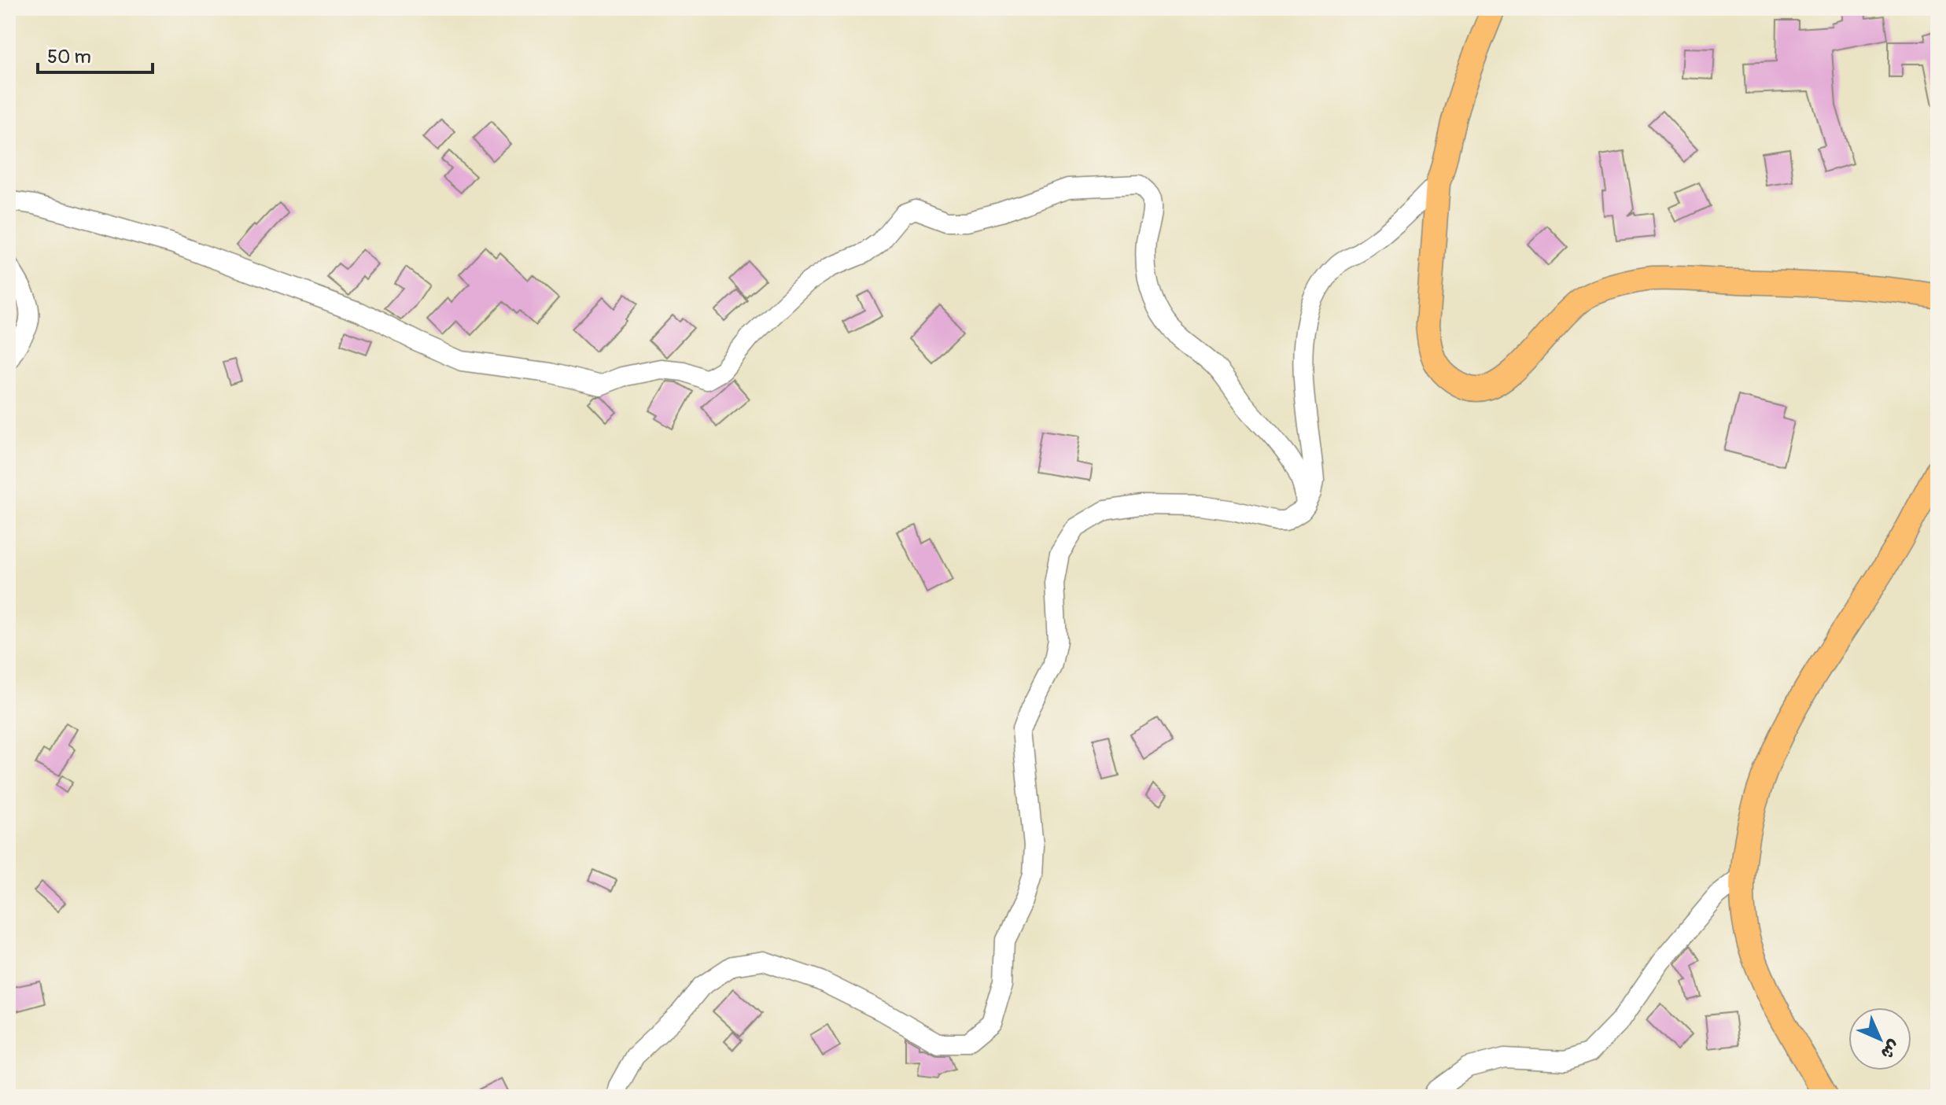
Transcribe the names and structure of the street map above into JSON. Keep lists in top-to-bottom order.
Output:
{
  "scale_bar": "50 m",
  "north": "bottom right"
}
